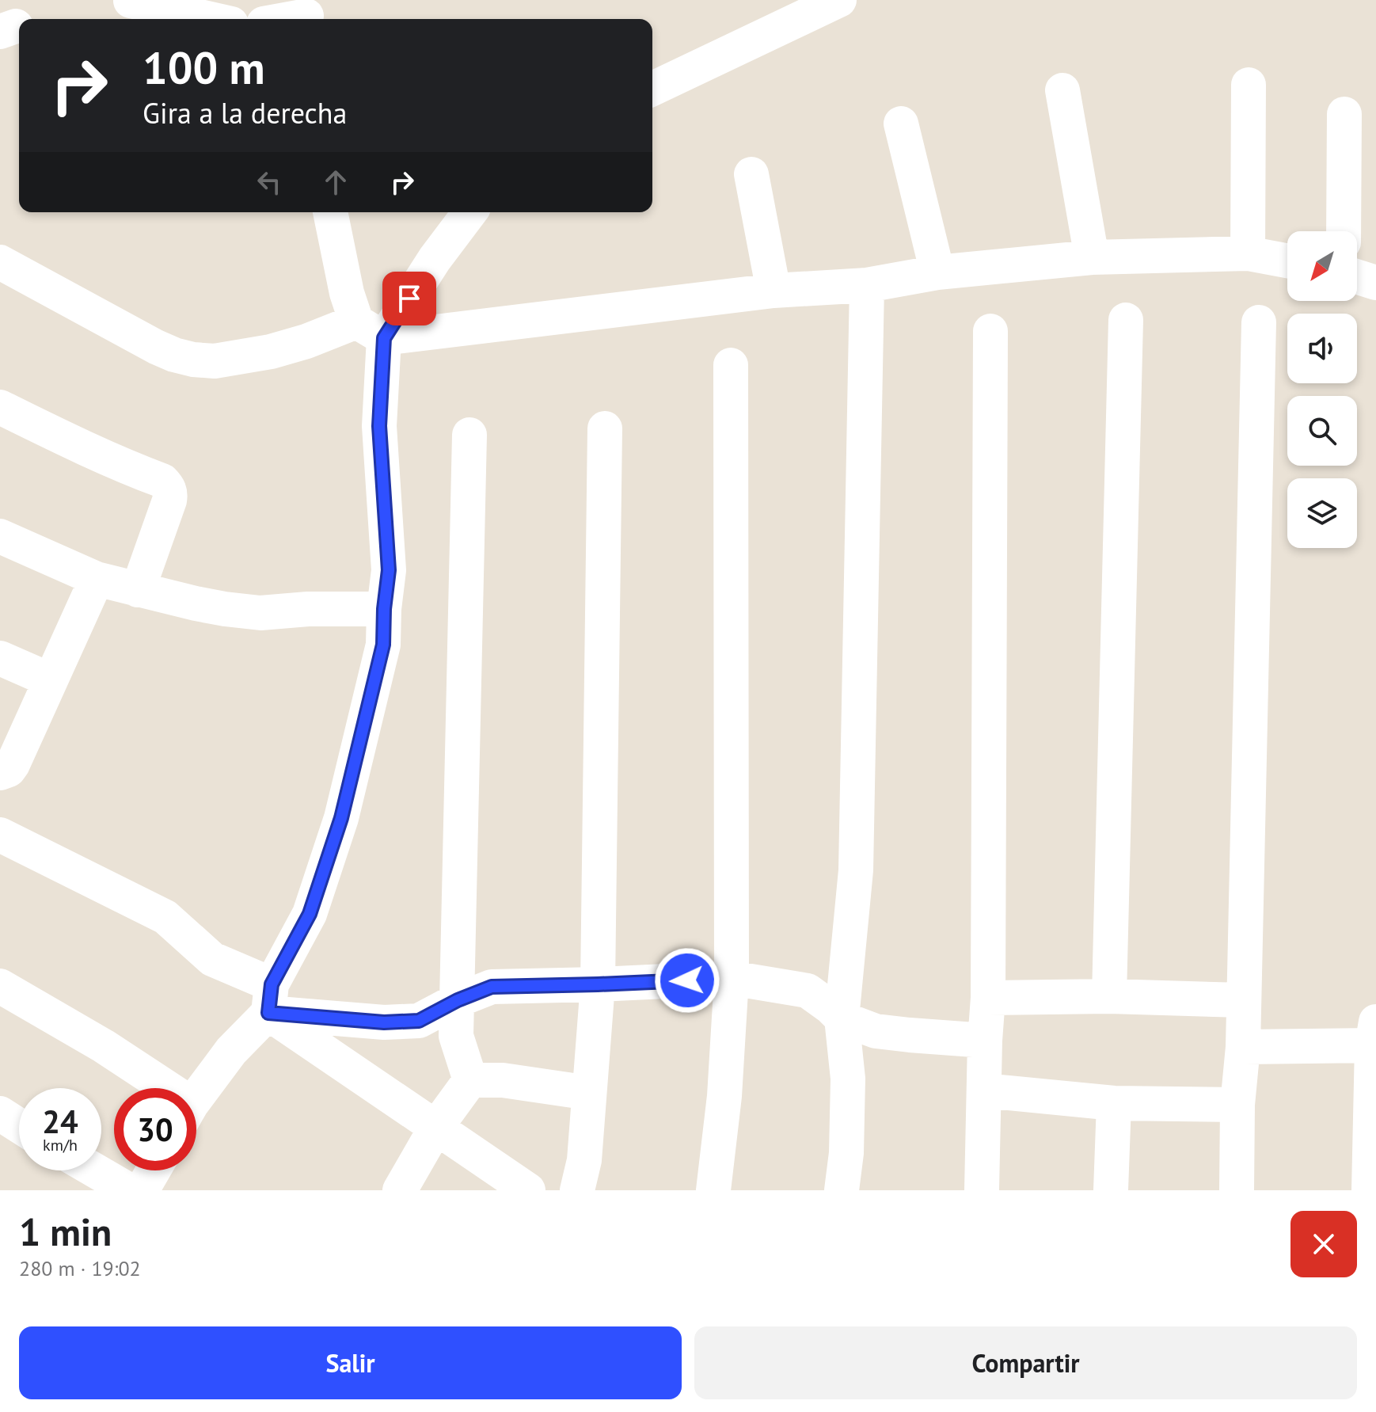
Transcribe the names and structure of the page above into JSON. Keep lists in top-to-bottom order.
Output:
{
  "north": "bottom left",
  "page": {
    "turn": ["100 m", "Gira a la derecha"],
    "speed": "24 km/h",
    "limit": "30",
    "heading": ["1 min", "280 m · 19:02"],
    "buttons": ["Salir", "Compartir"]
  }
}
